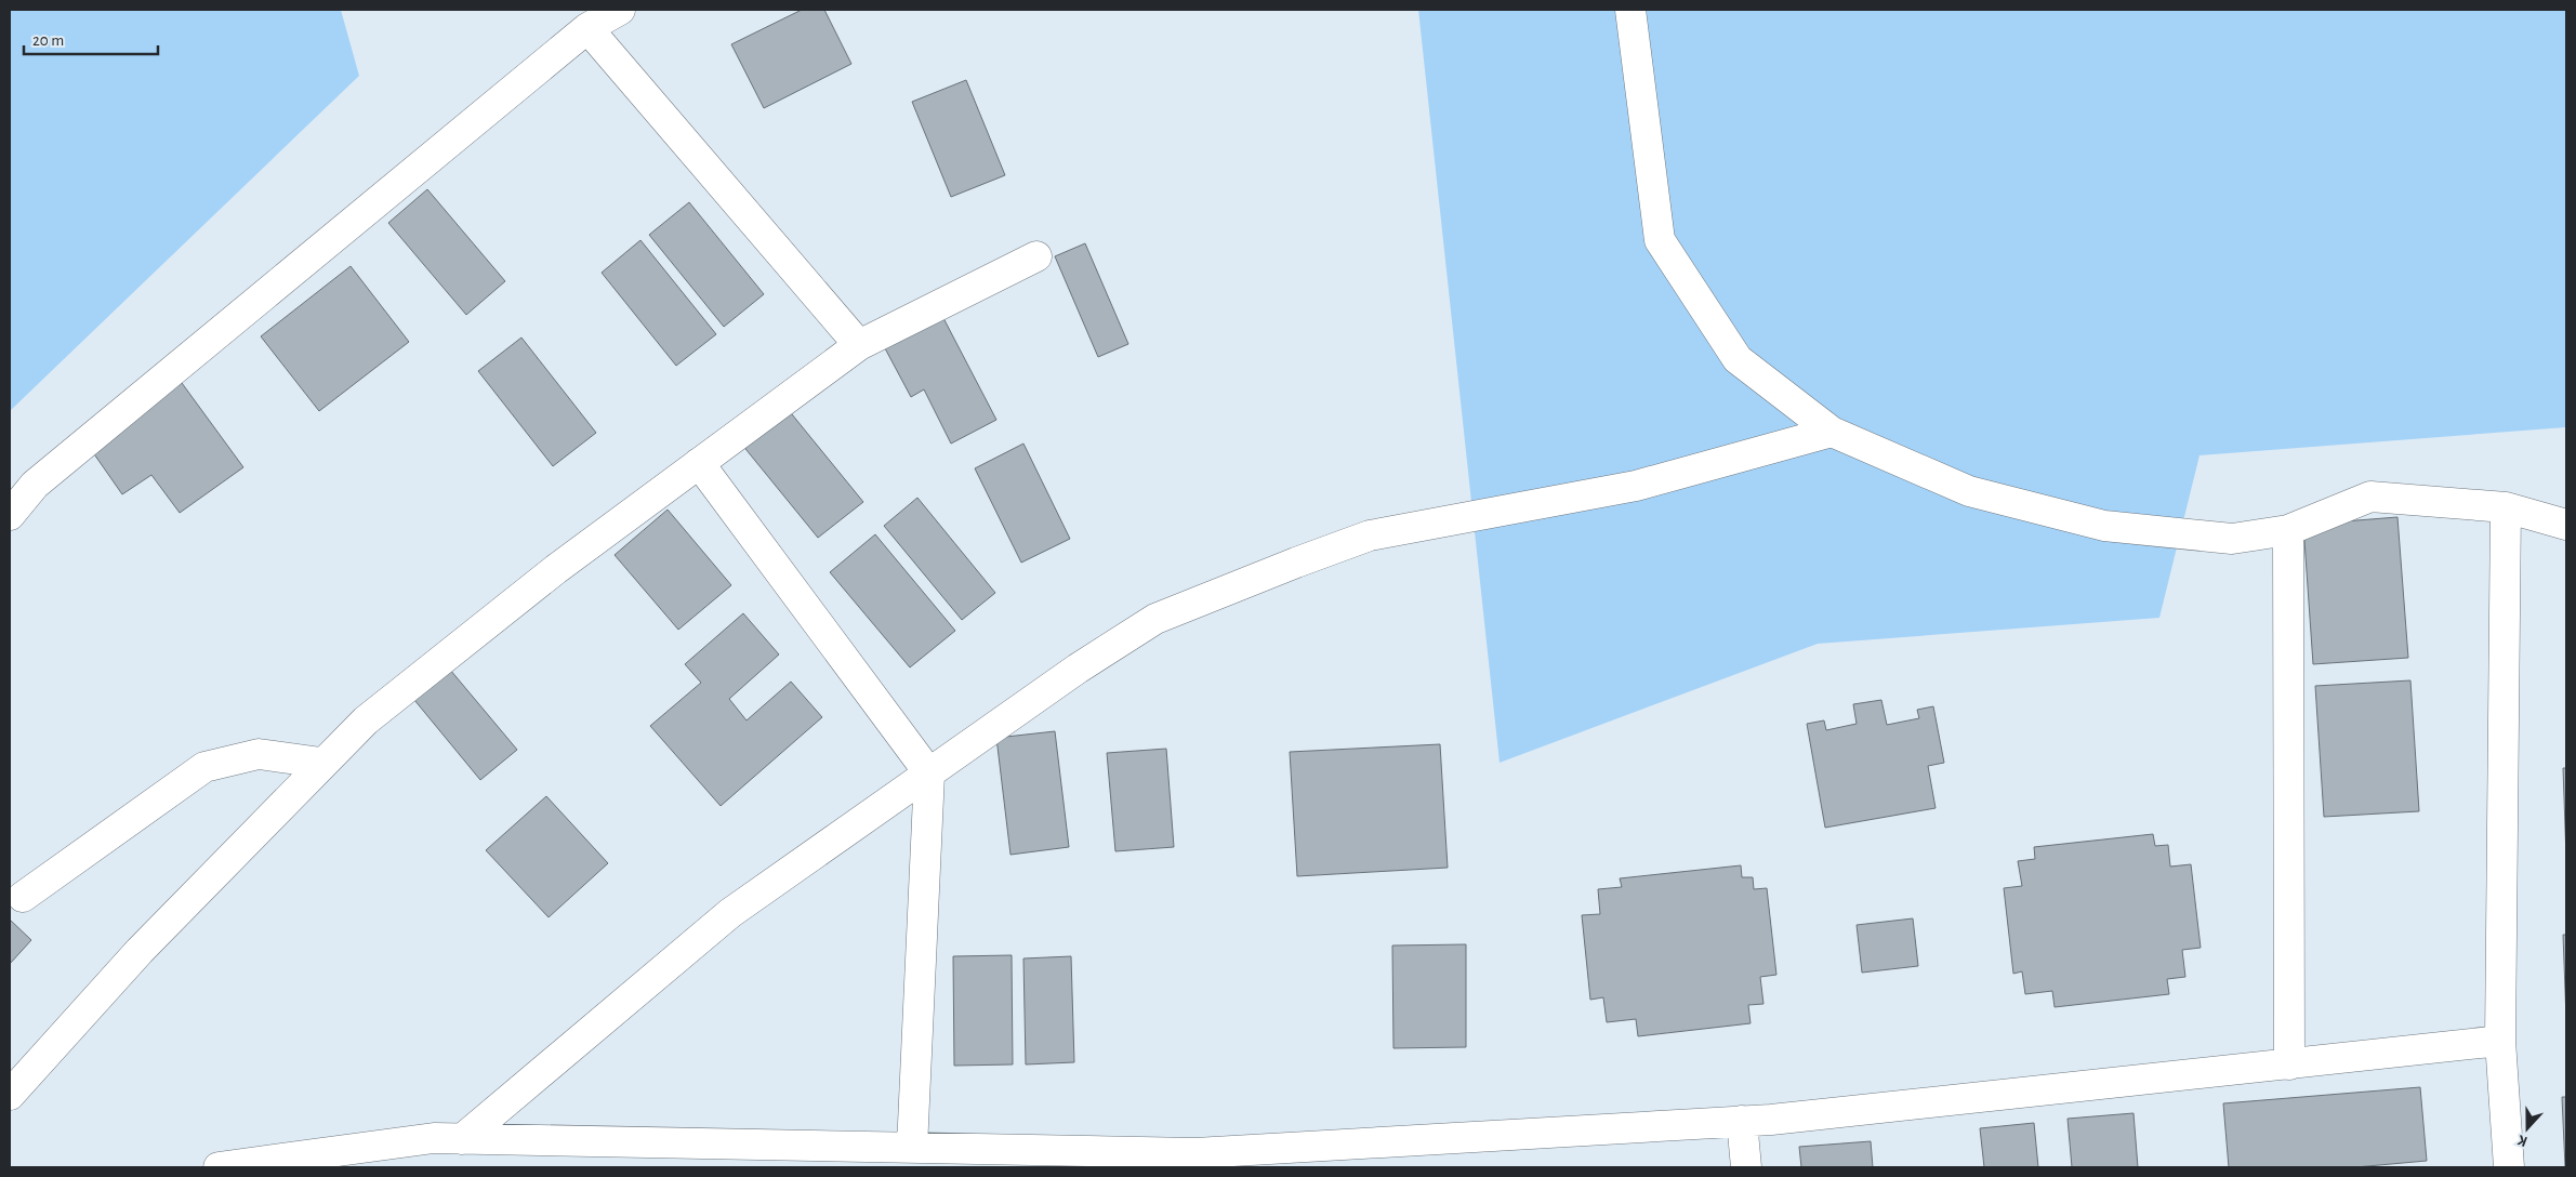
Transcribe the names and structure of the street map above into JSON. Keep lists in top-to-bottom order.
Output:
{
  "scale_bar": "20 m",
  "north": "bottom"
}
